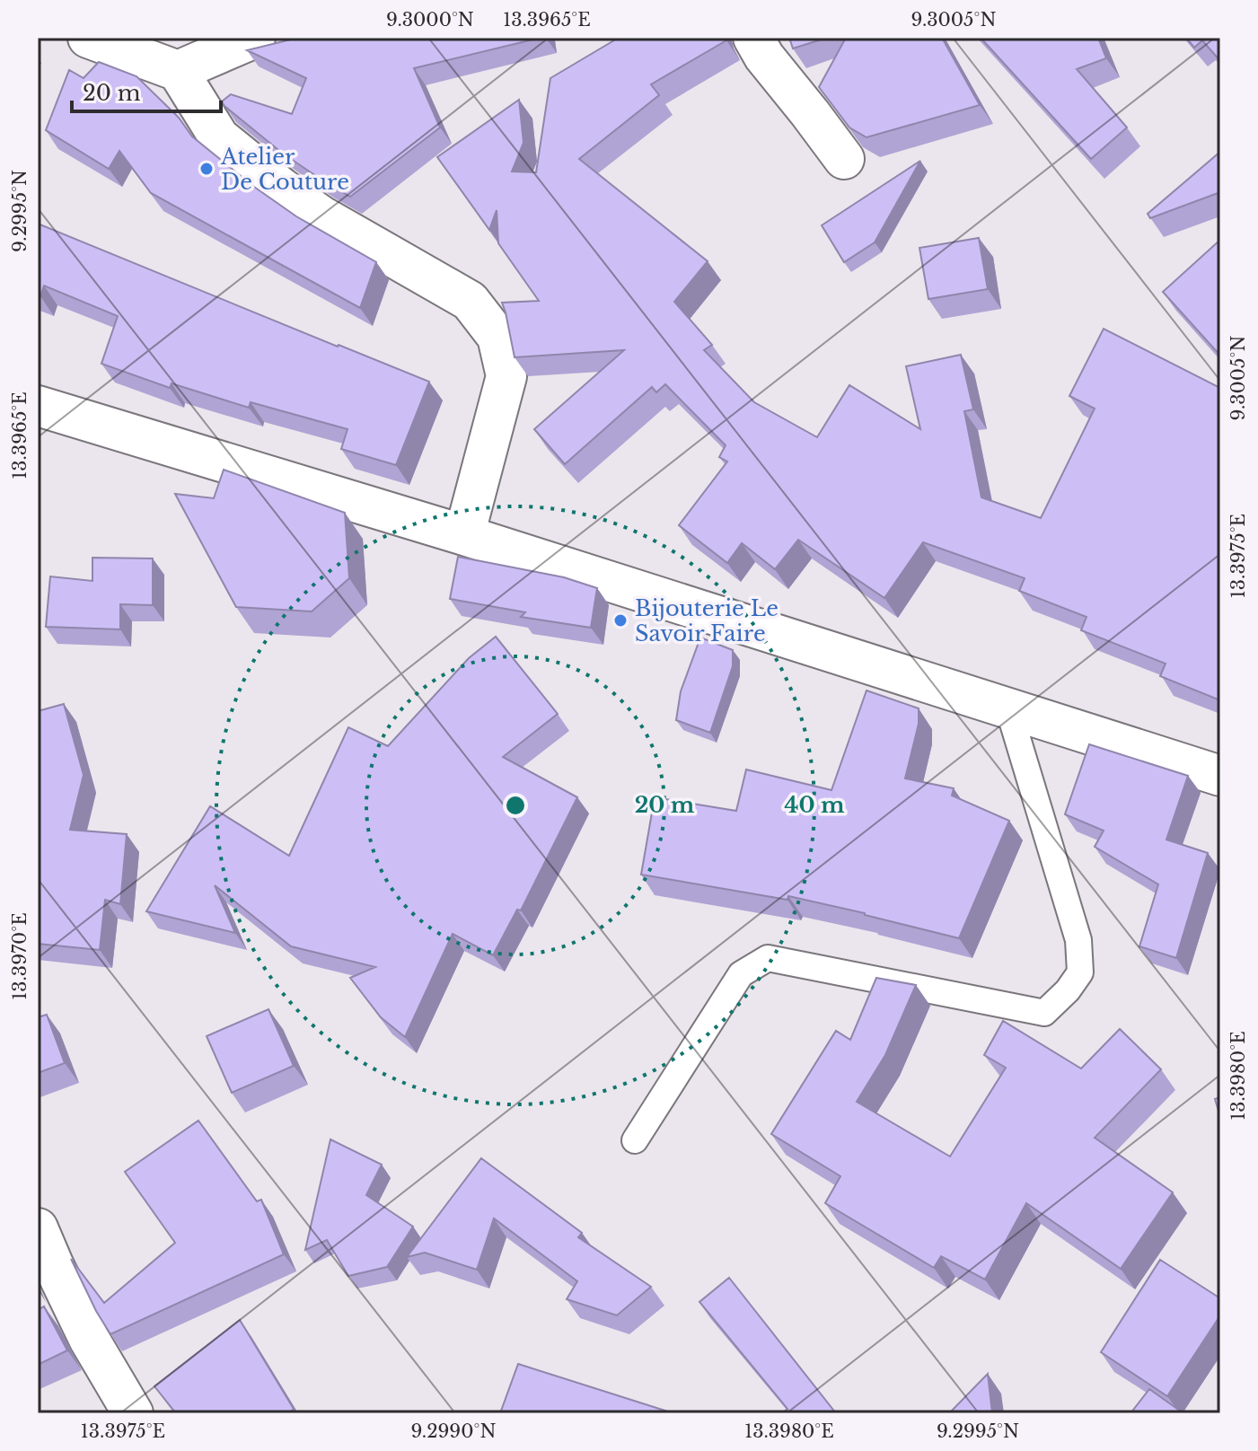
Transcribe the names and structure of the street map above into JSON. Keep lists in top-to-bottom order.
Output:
{
  "places": ["Atelier De Couture", "Bijouterie Le Savoir Faire"],
  "scale_bar": "20 m",
  "coordinates": [
    "9.3000°N",
    "13.3965°E",
    "9.3005°N",
    "9.2995°N",
    "13.3975°E",
    "13.3970°E",
    "13.3980°E",
    "9.2990°N"
  ],
  "rings": ["20 m", "40 m"]
}
